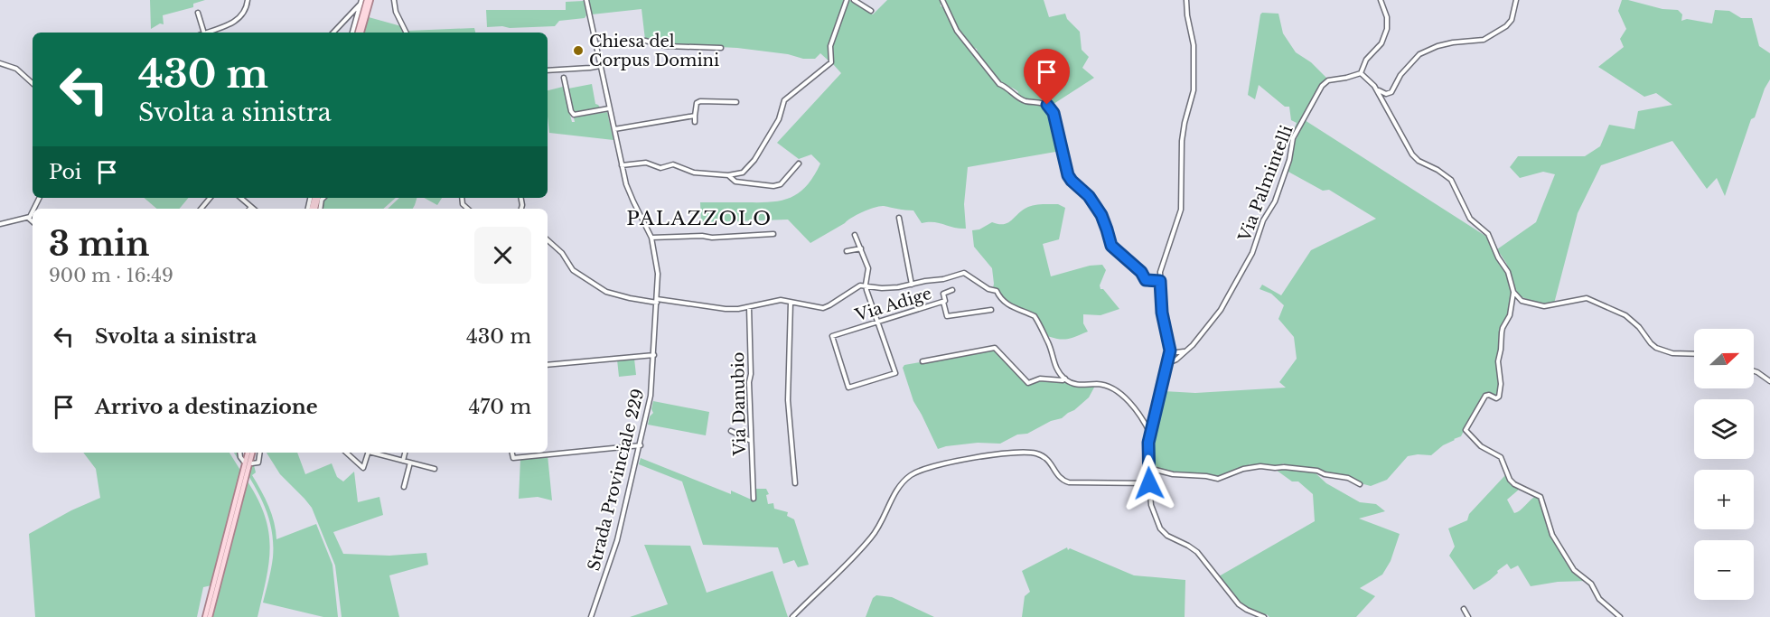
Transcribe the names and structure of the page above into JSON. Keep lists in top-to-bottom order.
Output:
{
  "streets": {
    "street": [
      "Via Palmintelli",
      "Via Adige",
      "Via Danubio",
      "Strada Provinciale 229"
    ]
  },
  "districts": ["PALAZZOLO"],
  "places": ["Chiesa del Corpus Domini"],
  "north": "right",
  "page": {
    "turn": ["430 m", "Svolta a sinistra"],
    "then": "Poi",
    "heading": ["3 min", "900 m · 16:49"],
    "list": [
      {
        "name": "Svolta a sinistra",
        "value": "430 m"
      },
      {
        "name": "Arrivo a destinazione",
        "value": "470 m"
      }
    ],
    "map_buttons": ["+", "−"]
  }
}
